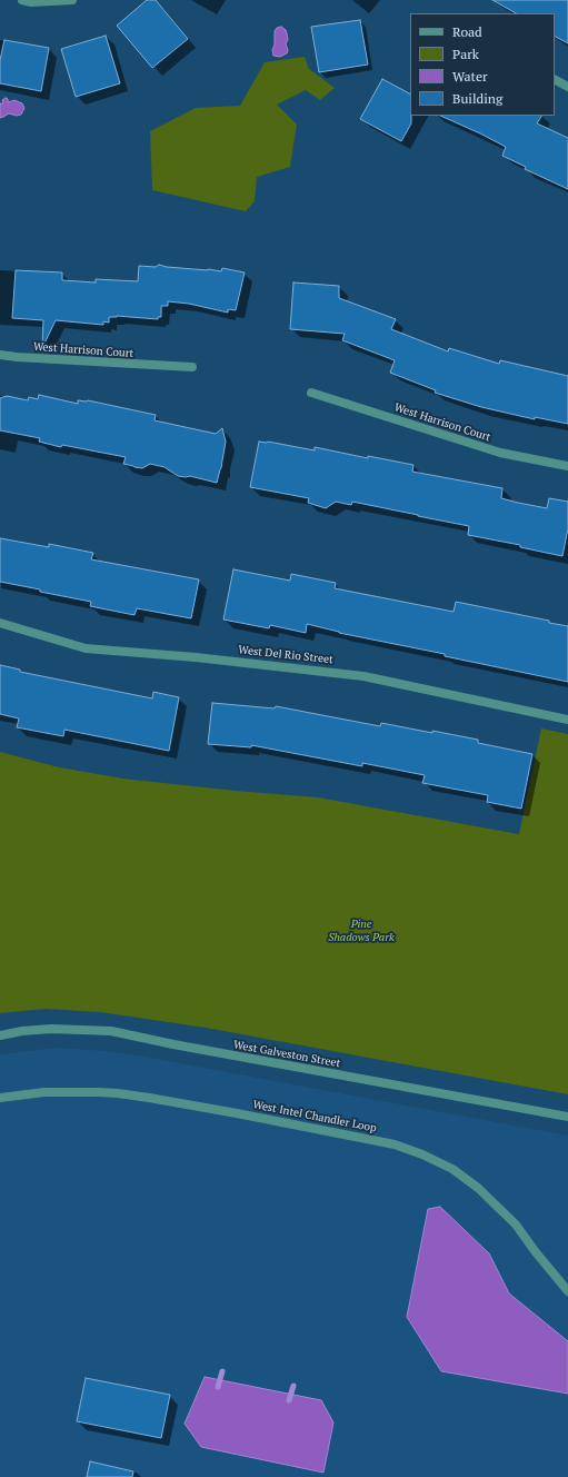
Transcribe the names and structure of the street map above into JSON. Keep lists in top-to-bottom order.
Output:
{
  "streets": {
    "street": [
      "West Harrison Court",
      "West Del Rio Street",
      "West Galveston Street",
      "West Intel Chandler Loop"
    ]
  },
  "parks": ["Pine Shadows Park"],
  "legend": [
    "Road",
    "Park",
    "Water",
    "Building"
  ]
}
